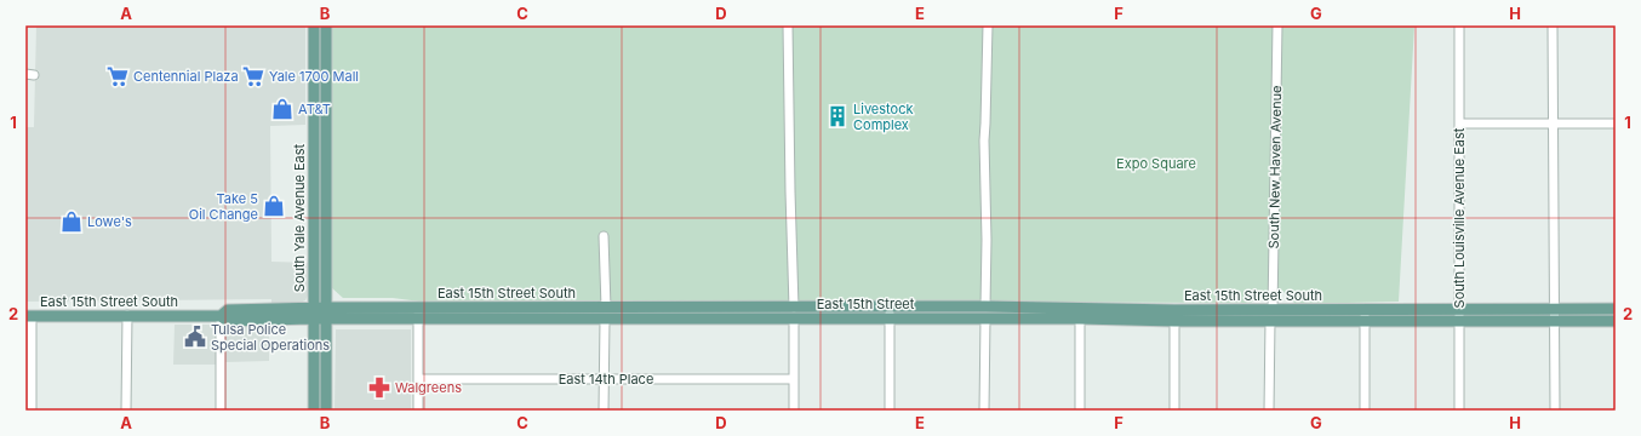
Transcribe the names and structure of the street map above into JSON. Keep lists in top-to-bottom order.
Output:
{
  "streets": {
    "main road": ["South Yale Avenue East", "East 15th Street South", "East 15th Street"],
    "street": ["South New Haven Avenue", "South Louisville Avenue East", "East 14th Place"]
  },
  "crossings": [
    ["South New Haven Avenue", "East 15th Street South"],
    ["South Yale Avenue East", "East 15th Street South"],
    ["South Louisville Avenue East", "East 15th Street South"],
    ["East 15th Street South", "East 15th Street"]
  ],
  "parks": ["Expo Square"],
  "places": {
    "supermarket": ["Centennial Plaza", "Yale 1700 Mall"],
    "shop": ["AT&T", "Take 5 Oil Change", "Lowe's"],
    "building": ["Livestock Complex"],
    "public building": ["Tulsa Police Special Operations"],
    "pharmacy": ["Walgreens"]
  },
  "grid": {
    "columns": [
      "A",
      "B",
      "C",
      "D",
      "E",
      "F",
      "G",
      "H"
    ],
    "rows": ["1", "2"]
  }
}
